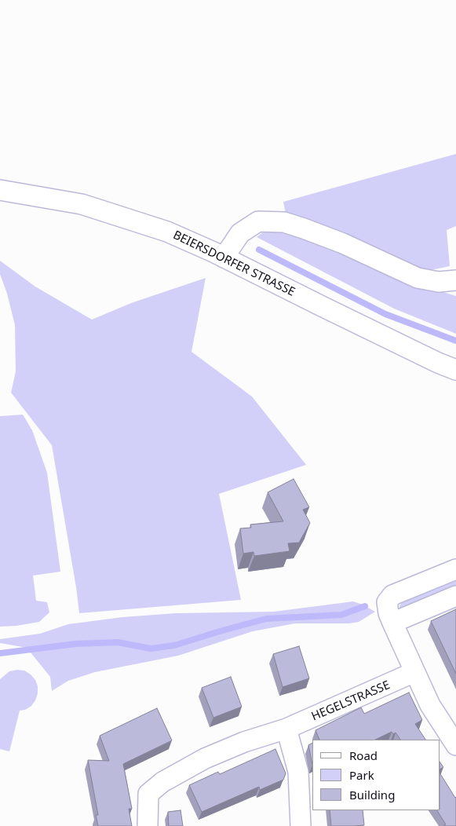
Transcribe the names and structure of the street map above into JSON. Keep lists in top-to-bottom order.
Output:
{
  "streets": {
    "street": ["BEIERSDORFER STRASSE", "HEGELSTRASSE"]
  },
  "legend": ["Road", "Park", "Building"]
}
